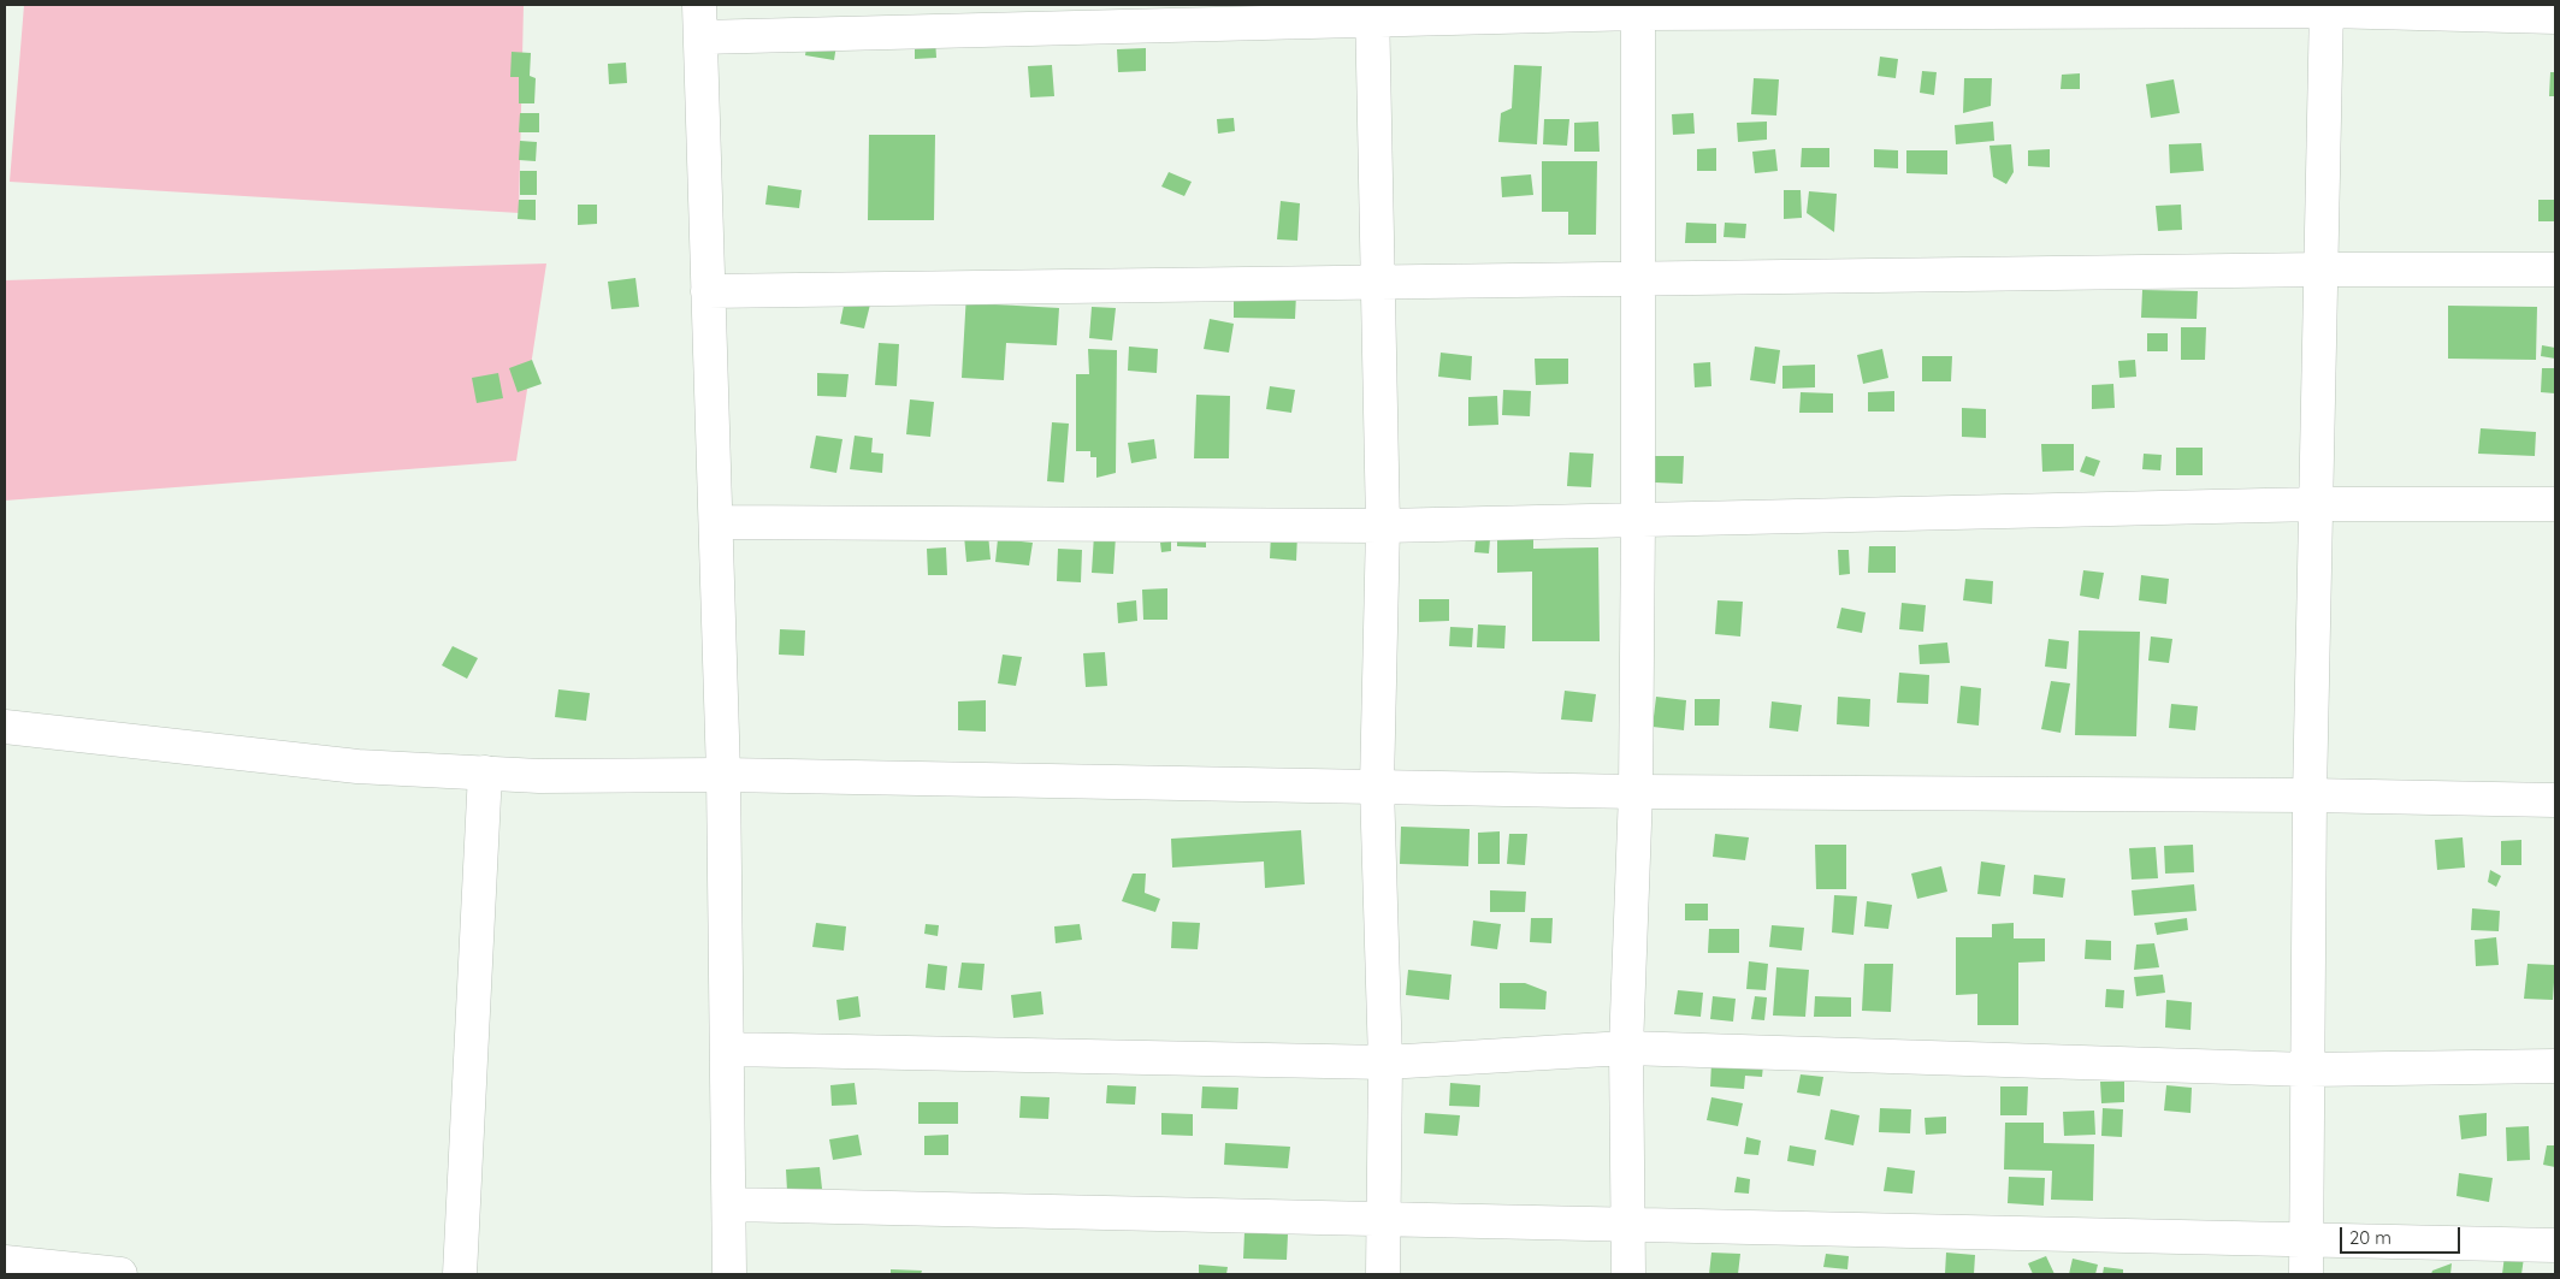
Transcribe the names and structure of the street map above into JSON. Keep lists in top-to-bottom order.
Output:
{
  "scale_bar": "20 m"
}
